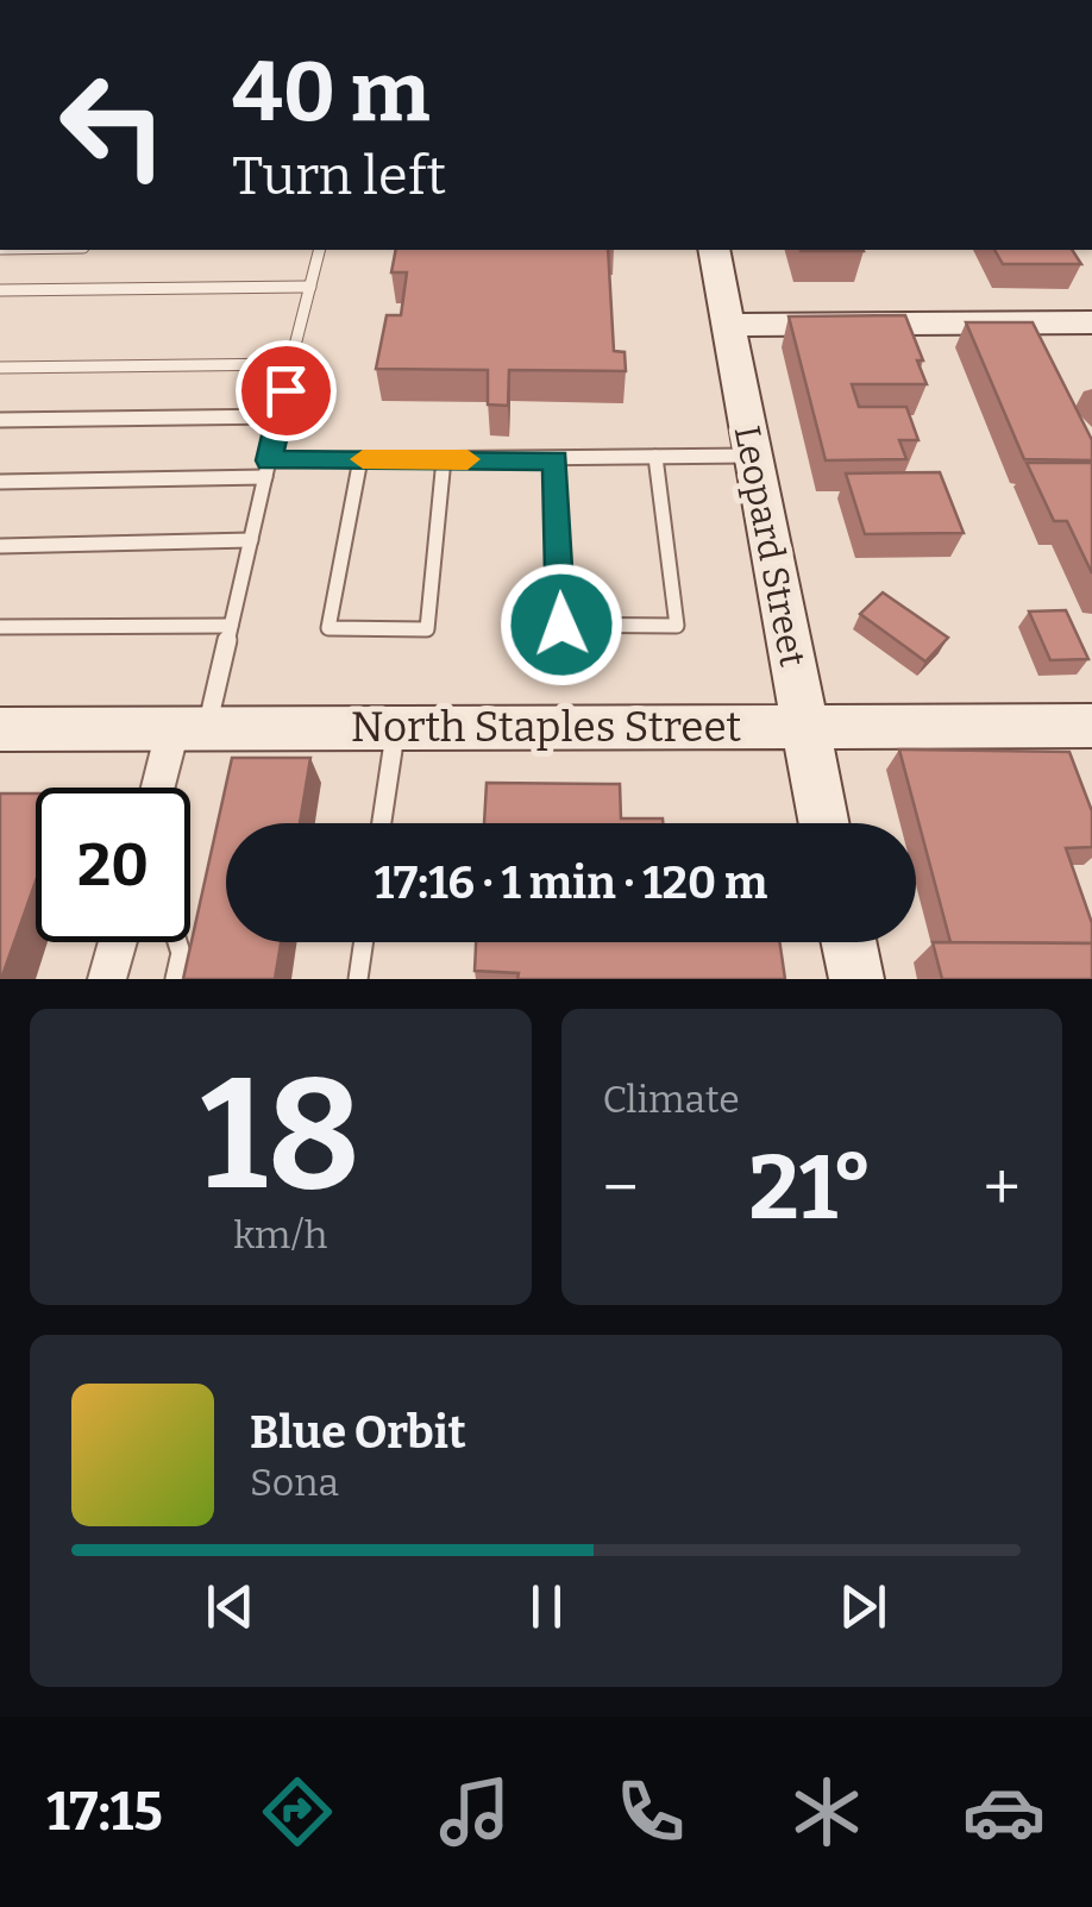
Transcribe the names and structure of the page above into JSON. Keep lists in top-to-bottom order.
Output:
{
  "streets": {
    "main road": ["Leopard Street", "North Staples Street"]
  },
  "crossings": [
    ["Leopard Street", "North Staples Street"]
  ],
  "page": {
    "turn": ["40 m", "Turn left"],
    "limit": "20",
    "trip": "17:16 · 1 min · 120 m",
    "tile": [
      ["18", "km/h"],
      "Climate"
    ],
    "heat": ["−", "21°", "+"],
    "song": ["Blue Orbit", "Sona"],
    "tabs": "17:15"
  }
}
